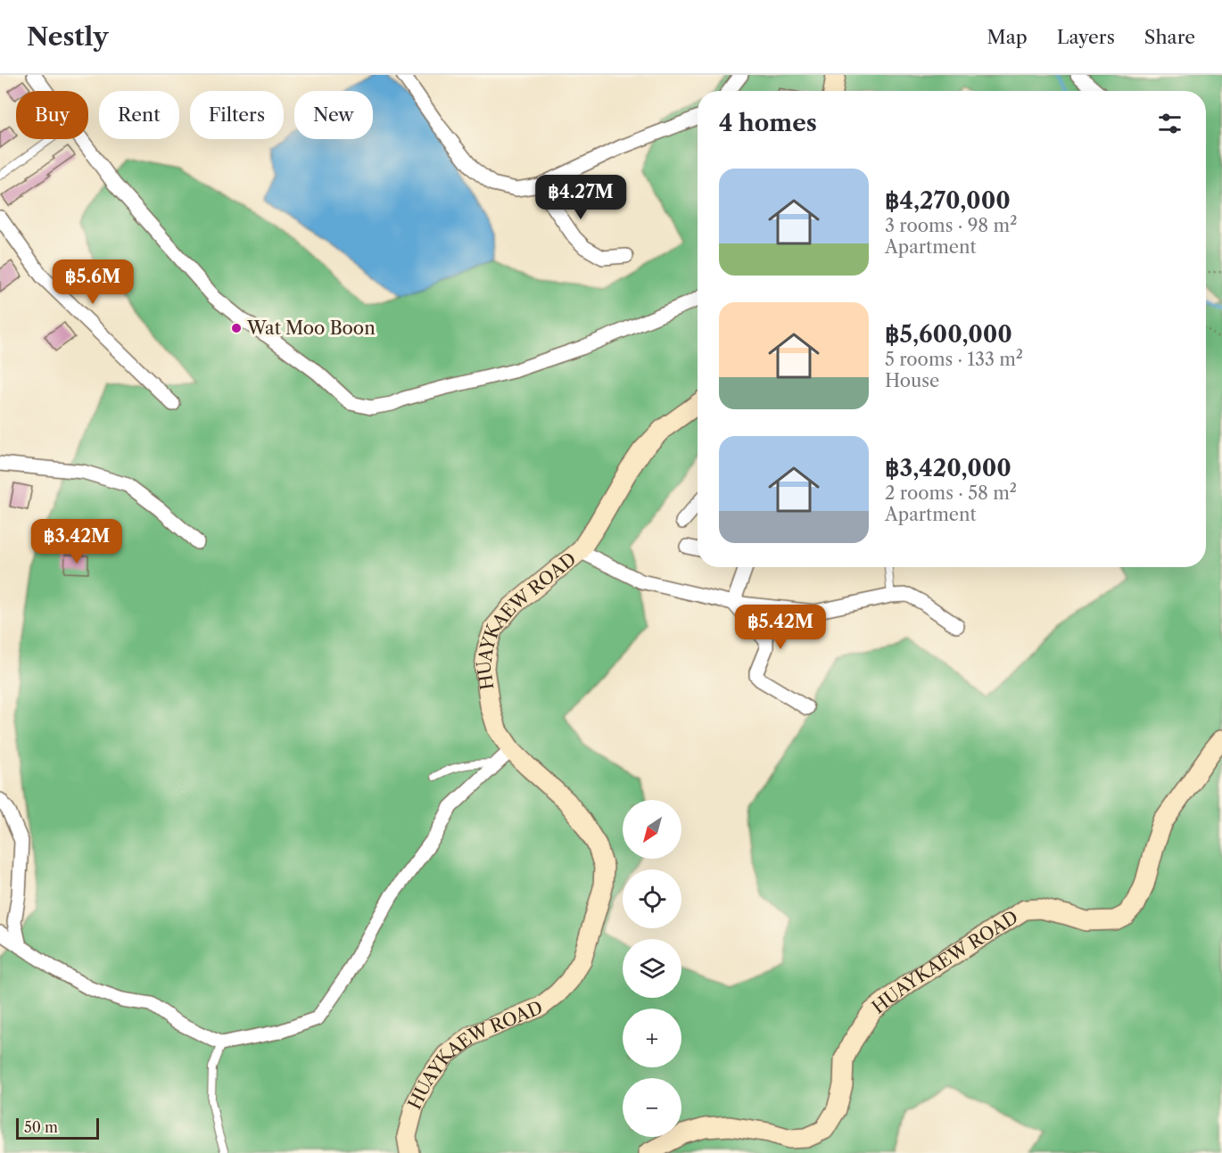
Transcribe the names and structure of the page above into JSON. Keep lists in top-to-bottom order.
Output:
{
  "streets": {
    "main road": ["HUAYKAEW ROAD"]
  },
  "places": ["Wat Moo Boon"],
  "scale_bar": "50 m",
  "north": "bottom left",
  "page": {
    "header": "Nestly",
    "nav": ["Map", "Layers", "Share"],
    "chip": [
      "Buy",
      "Rent",
      "Filters",
      "New"
    ],
    "heading": "4 homes",
    "list": [
      {
        "name": "฿4,270,000",
        "note": "3 rooms · 98 m² · Apartment"
      },
      {
        "name": "฿5,600,000",
        "note": "5 rooms · 133 m² · House"
      },
      {
        "name": "฿3,420,000",
        "note": "2 rooms · 58 m² · Apartment"
      }
    ],
    "price": [
      "฿4.27M",
      "฿5.6M",
      "฿3.42M",
      "฿5.42M"
    ],
    "map_buttons": ["+", "−"],
    "scale": "50 m"
  }
}
